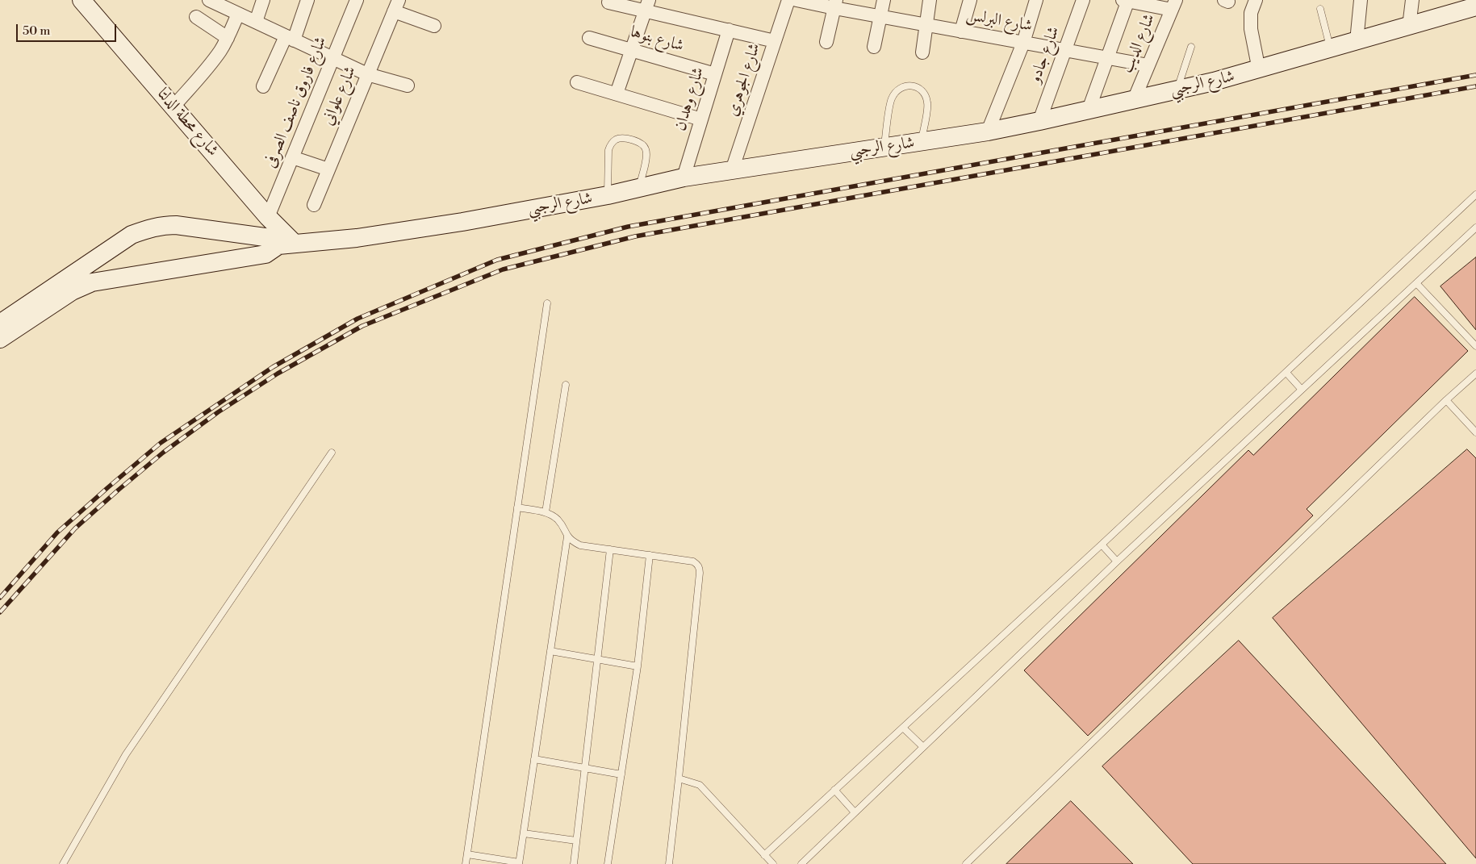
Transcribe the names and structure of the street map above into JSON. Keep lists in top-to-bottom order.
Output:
{
  "streets": {
    "main road": ["شارع الرجبي", "شارع محطة الدلتا"],
    "street": [
      "شارع البرلس",
      "شارع بنوها",
      "شارع الديب",
      "شارع جادو",
      "شارع الجوهري",
      "شارع علواني",
      "شارع وهدان",
      "شارع فاروق ناصف الصرفى"
    ]
  },
  "crossings": [
    ["شارع البرلس", "شارع الديب"],
    ["شارع البرلس", "شارع جادو"],
    ["شارع بنوها", "شارع وهدان"],
    ["شارع الديب", "شارع الرجبي"],
    ["شارع جادو", "شارع الرجبي"],
    ["شارع الجوهري", "شارع الرجبي"],
    ["شارع الرجبي", "شارع وهدان"],
    ["شارع الرجبي", "شارع محطة الدلتا"],
    ["شارع فاروق ناصف الصرفى", "شارع محطة الدلتا"]
  ],
  "scale_bar": "50 m"
}
